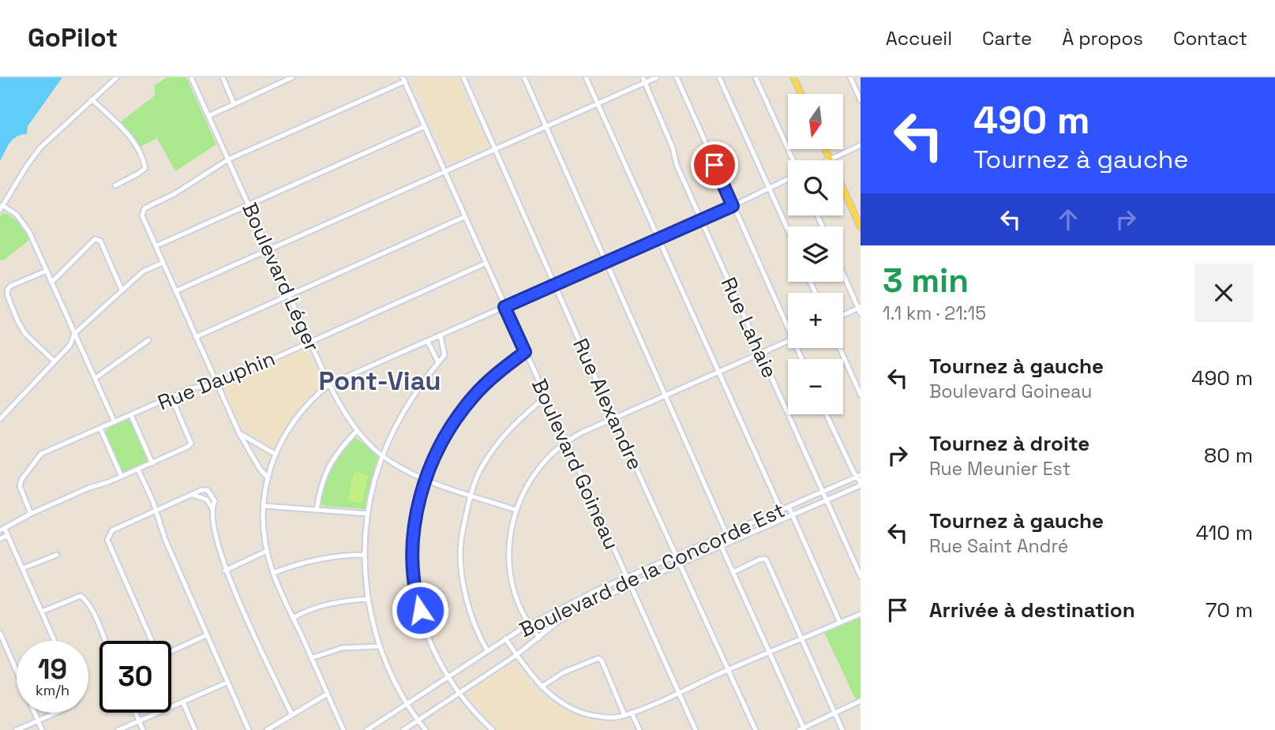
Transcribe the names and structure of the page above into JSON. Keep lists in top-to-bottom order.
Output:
{
  "streets": {
    "street": [
      "Boulevard Léger",
      "Rue Lahaie",
      "Rue Dauphin",
      "Rue Alexandre",
      "Boulevard Goineau",
      "Boulevard de la Concorde Est"
    ]
  },
  "crossings": [
    ["Boulevard Léger", "Rue Dauphin"],
    ["Rue Lahaie", "Boulevard de la Concorde Est"],
    ["Rue Dauphin", "Boulevard Goineau"],
    ["Rue Alexandre", "Boulevard de la Concorde Est"],
    ["Boulevard Goineau", "Boulevard de la Concorde Est"]
  ],
  "districts": ["Pont-Viau"],
  "north": "bottom",
  "page": {
    "header": "GoPilot",
    "nav": [
      "Accueil",
      "Carte",
      "À propos",
      "Contact"
    ],
    "turn": ["490 m", "Tournez à gauche"],
    "map_buttons": ["+", "−"],
    "heading": ["3 min", "1.1 km · 21:15"],
    "list": [
      {
        "name": "Tournez à gauche",
        "note": "Boulevard Goineau",
        "value": "490 m"
      },
      {
        "name": "Tournez à droite",
        "note": "Rue Meunier Est",
        "value": "80 m"
      },
      {
        "name": "Tournez à gauche",
        "note": "Rue Saint André",
        "value": "410 m"
      },
      {
        "name": "Arrivée à destination",
        "value": "70 m"
      }
    ],
    "speed": "19 km/h",
    "limit": "30"
  }
}
